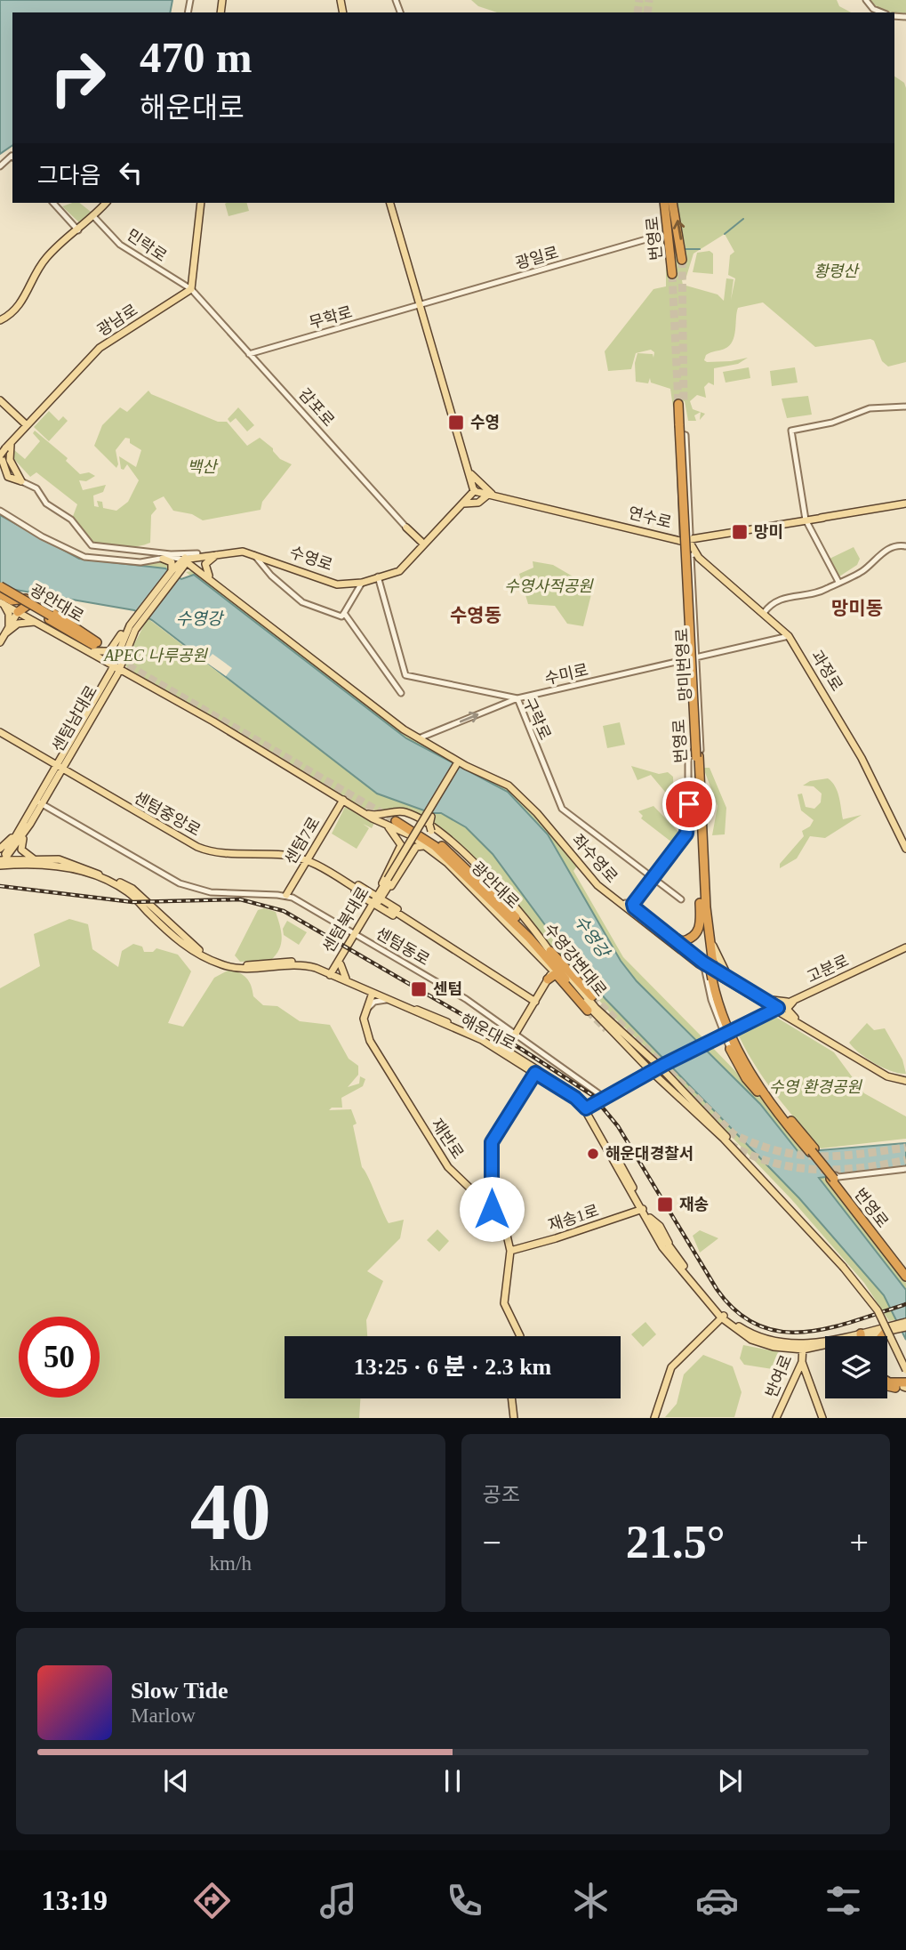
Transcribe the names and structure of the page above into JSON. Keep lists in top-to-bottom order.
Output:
{
  "streets": {
    "highway": ["번영로", "광안대로"],
    "main road": [
      "광남로",
      "감포로",
      "연수로",
      "수영로",
      "과정로",
      "센텀남대로",
      "센텀중앙로",
      "센텀7로",
      "좌수영로",
      "센텀북대로",
      "수영강변대로",
      "고분로",
      "해운대로",
      "재반로",
      "재송1로",
      "반여로"
    ],
    "street": [
      "민락로",
      "광일로",
      "무학로",
      "망미번영로",
      "수미로",
      "구락로",
      "센텀동로"
    ]
  },
  "crossings": [
    ["번영로", "망미번영로"],
    ["번영로", "좌수영로"],
    ["민락로", "광남로"],
    ["민락로", "감포로"],
    ["광일로", "무학로"],
    ["무학로", "감포로"],
    ["광남로", "감포로"],
    ["감포로", "수영로"],
    ["연수로", "수영로"],
    ["연수로", "망미번영로"],
    ["연수로", "과정로"],
    ["수영로", "센텀남대로"],
    ["수영로", "구락로"],
    ["수영로", "좌수영로"],
    ["광안대로", "수영강변대로"],
    ["망미번영로", "과정로"],
    ["망미번영로", "수미로"],
    ["과정로", "수미로"],
    ["수미로", "구락로"],
    ["수미로", "좌수영로"],
    ["센텀남대로", "센텀중앙로"],
    ["센텀남대로", "좌수영로"],
    ["센텀남대로", "센텀동로"],
    ["센텀남대로", "해운대로"],
    ["센텀중앙로", "센텀7로"],
    ["센텀중앙로", "센텀북대로"],
    ["센텀7로", "센텀동로"],
    ["좌수영로", "고분로"],
    ["센텀북대로", "센텀동로"],
    ["센텀북대로", "해운대로"],
    ["센텀동로", "고분로"],
    ["수영강변대로", "고분로"],
    ["고분로", "해운대로"],
    ["해운대로", "재반로"],
    ["해운대로", "재송1로"],
    ["해운대로", "반여로"],
    ["재반로", "재송1로"]
  ],
  "districts": ["망미동", "수영동"],
  "water": ["수영강"],
  "parks": [
    "황령산",
    "백산",
    "수영사적공원",
    "APEC 나루공원",
    "수영 환경공원"
  ],
  "places": {
    "transit": [
      "수영",
      "망미",
      "센텀",
      "재송"
    ],
    "other": ["해운대경찰서"]
  },
  "page": {
    "turn": ["470 m", "해운대로"],
    "then": "그다음",
    "limit": "50",
    "trip": "13:25 · 6 분 · 2.3 km",
    "tile": [
      ["40", "km/h"],
      "공조"
    ],
    "heat": ["−", "21.5°", "+"],
    "song": ["Slow Tide", "Marlow"],
    "tabs": "13:19"
  }
}
